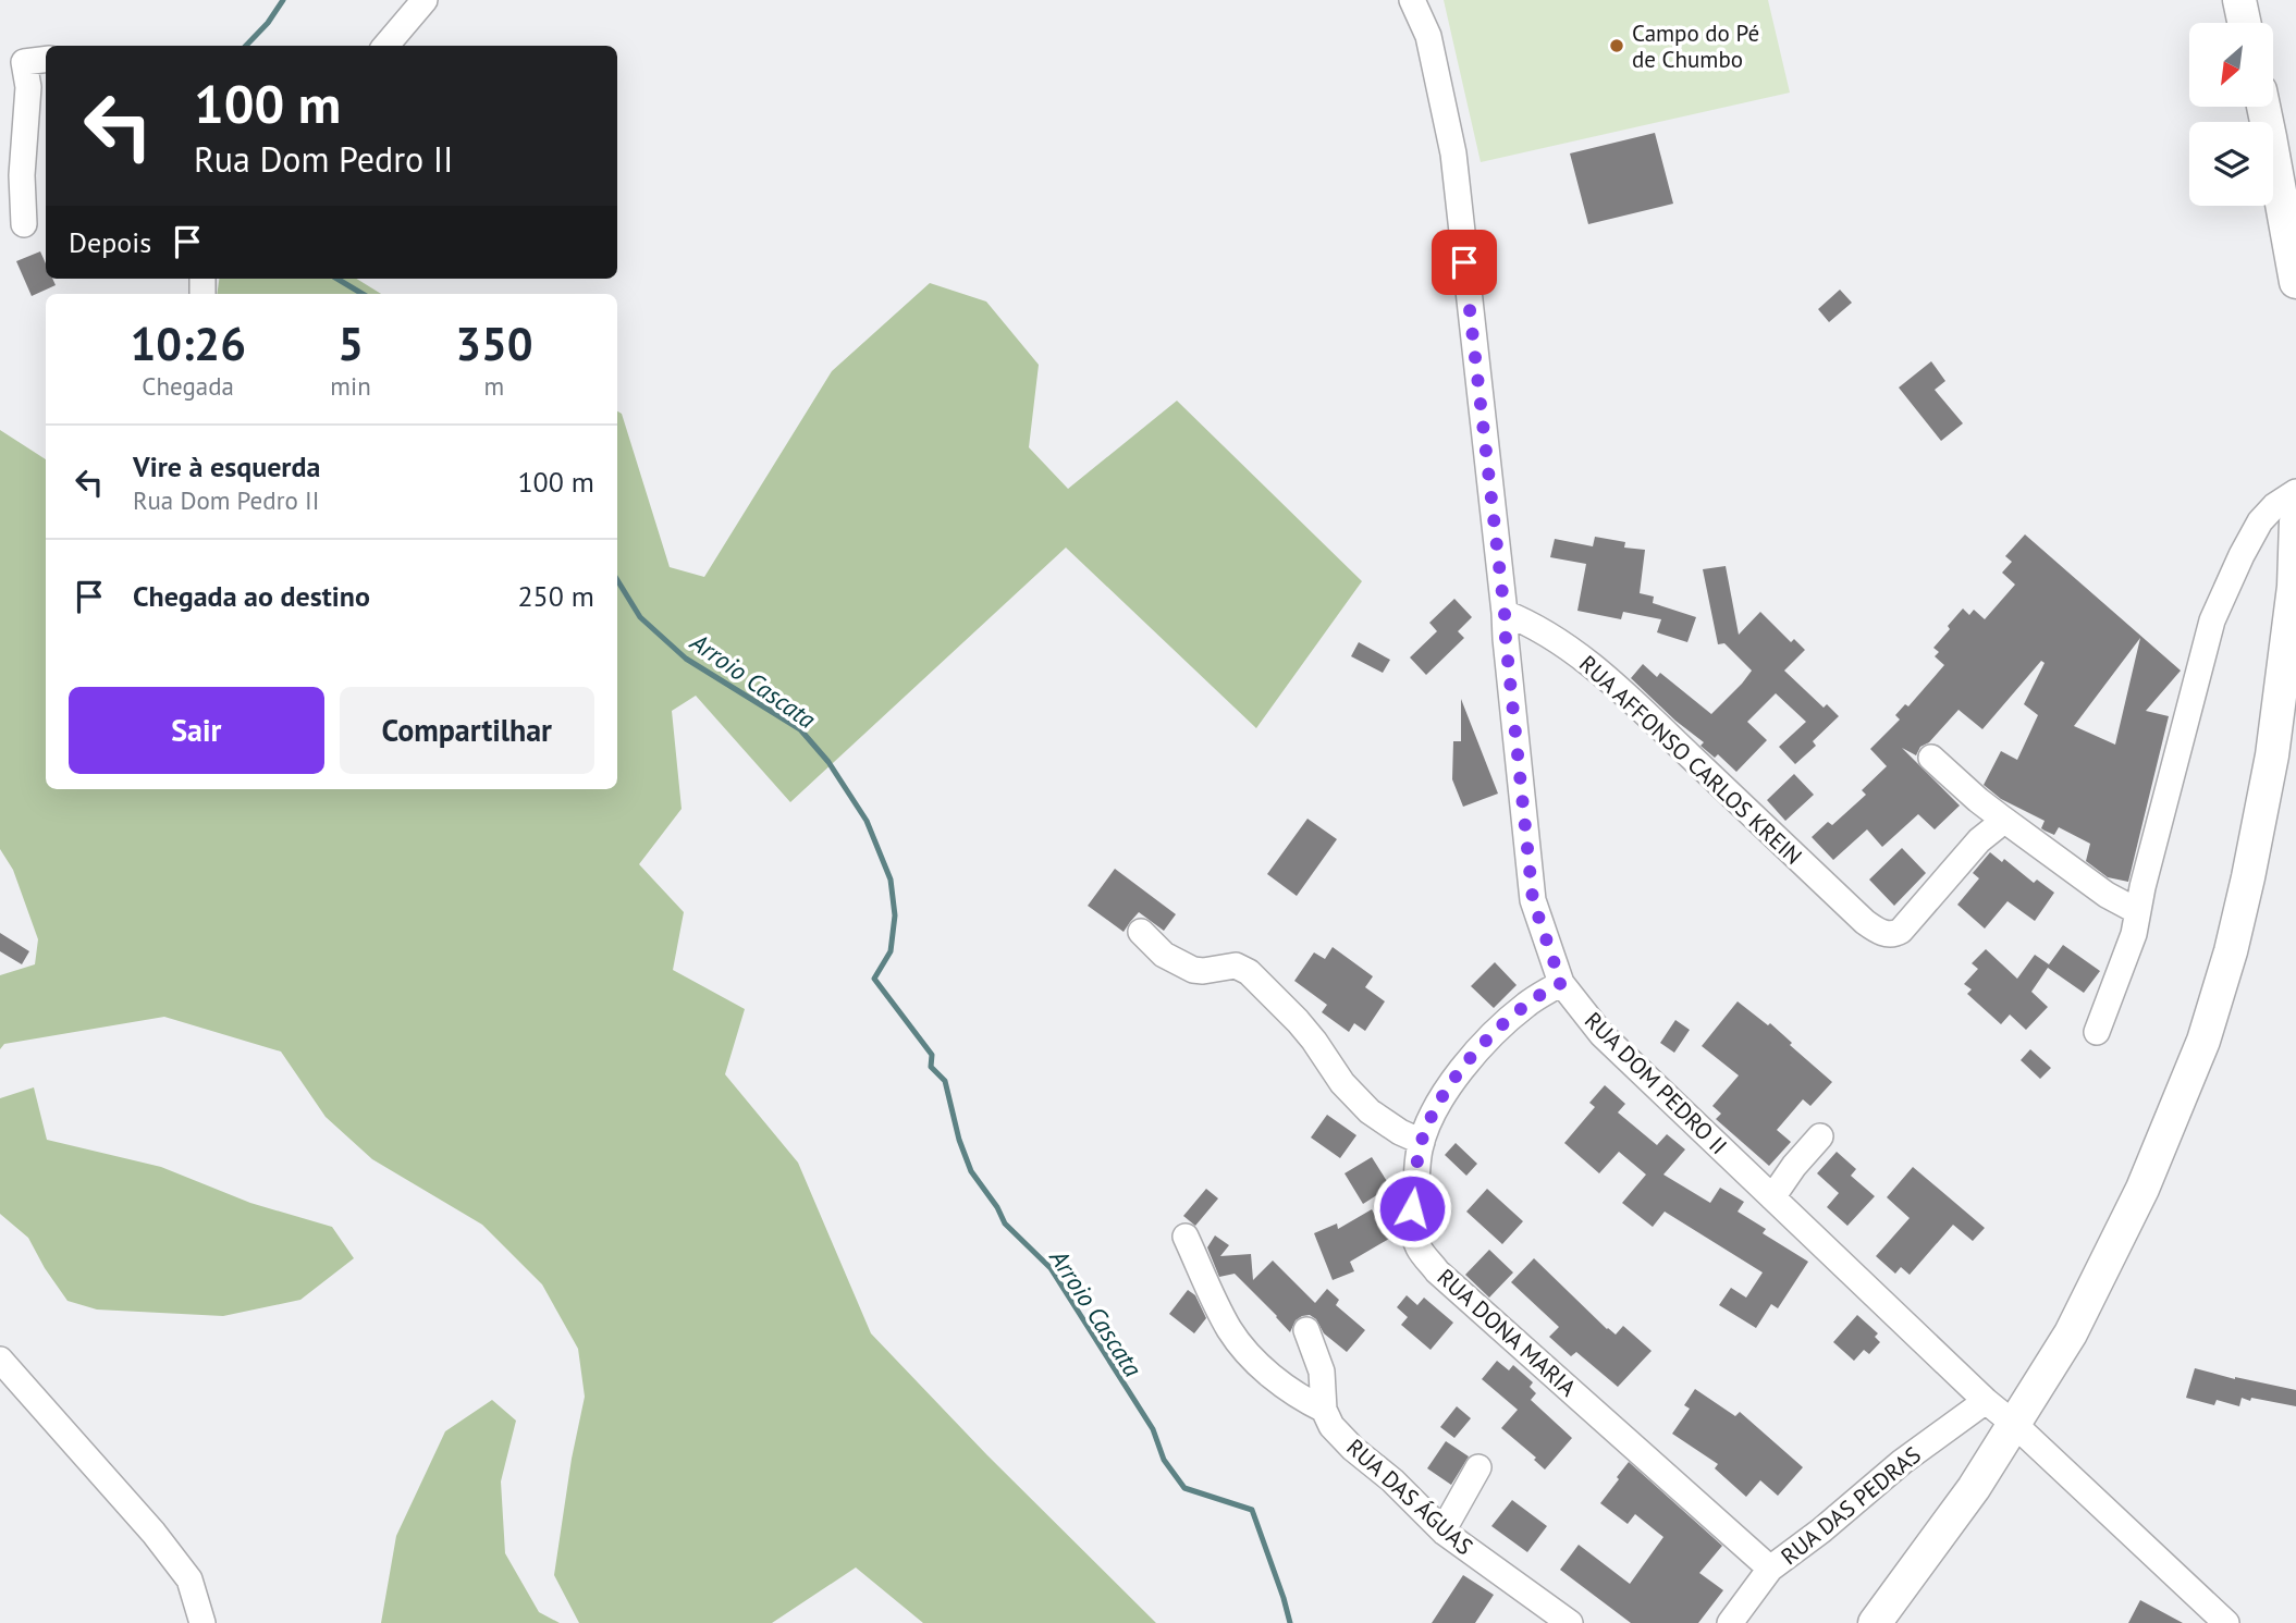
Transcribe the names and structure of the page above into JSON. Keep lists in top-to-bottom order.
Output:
{
  "streets": {
    "street": [
      "RUA AFFONSO CARLOS KREIN",
      "RUA DOM PEDRO II",
      "RUA DONA MARIA",
      "RUA DAS ÁGUAS",
      "RUA DAS PEDRAS"
    ]
  },
  "crossings": [
    ["RUA AFFONSO CARLOS KREIN", "RUA DOM PEDRO II"],
    ["RUA DOM PEDRO II", "RUA DONA MARIA"],
    ["RUA DOM PEDRO II", "RUA DAS PEDRAS"],
    ["RUA DONA MARIA", "RUA DAS PEDRAS"]
  ],
  "water": ["Arroio Cascata"],
  "places": ["Campo do Pé de Chumbo"],
  "north": "bottom left",
  "page": {
    "turn": ["100 m", "Rua Dom Pedro II"],
    "then": "Depois",
    "eta": [
      "10:26",
      "Chegada",
      "5",
      "min",
      "350",
      "m"
    ],
    "list": [
      {
        "name": "Vire à esquerda",
        "note": "Rua Dom Pedro II",
        "value": "100 m"
      },
      {
        "name": "Chegada ao destino",
        "value": "250 m"
      }
    ],
    "buttons": ["Sair", "Compartilhar"]
  }
}
